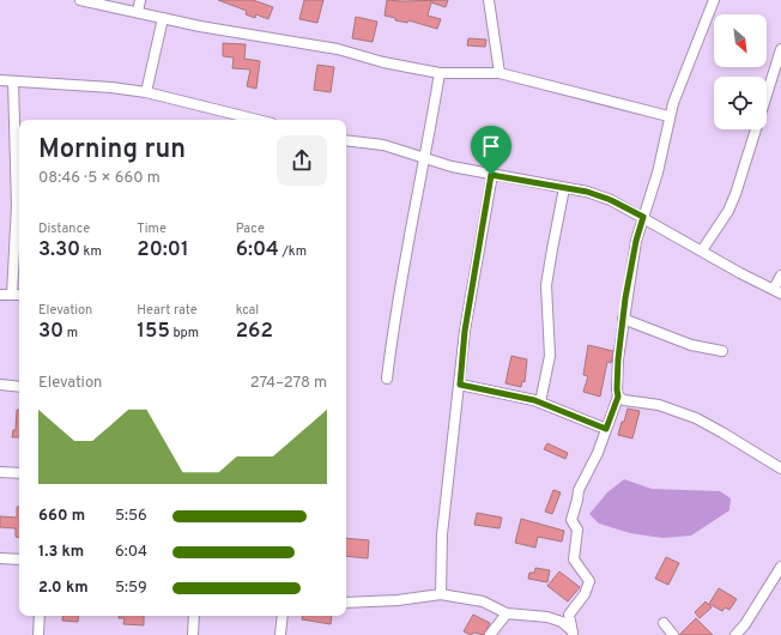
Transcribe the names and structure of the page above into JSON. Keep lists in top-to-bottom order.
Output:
{
  "north": "bottom right",
  "page": {
    "heading": ["Morning run", "08:46 · 5 × 660 m"],
    "stats": [
      ["Distance", "3.30 km"],
      ["Time", "20:01"],
      ["Pace", "6:04 /km"],
      ["Elevation", "30 m"],
      ["Heart rate", "155 bpm"],
      ["kcal", "262"]
    ],
    "chart": ["Elevation", "274–278 m"],
    "list": [
      {
        "name": "660 m",
        "note": "5:56"
      },
      {
        "name": "1.3 km",
        "note": "6:04"
      },
      {
        "name": "2.0 km",
        "note": "5:59"
      }
    ]
  }
}
